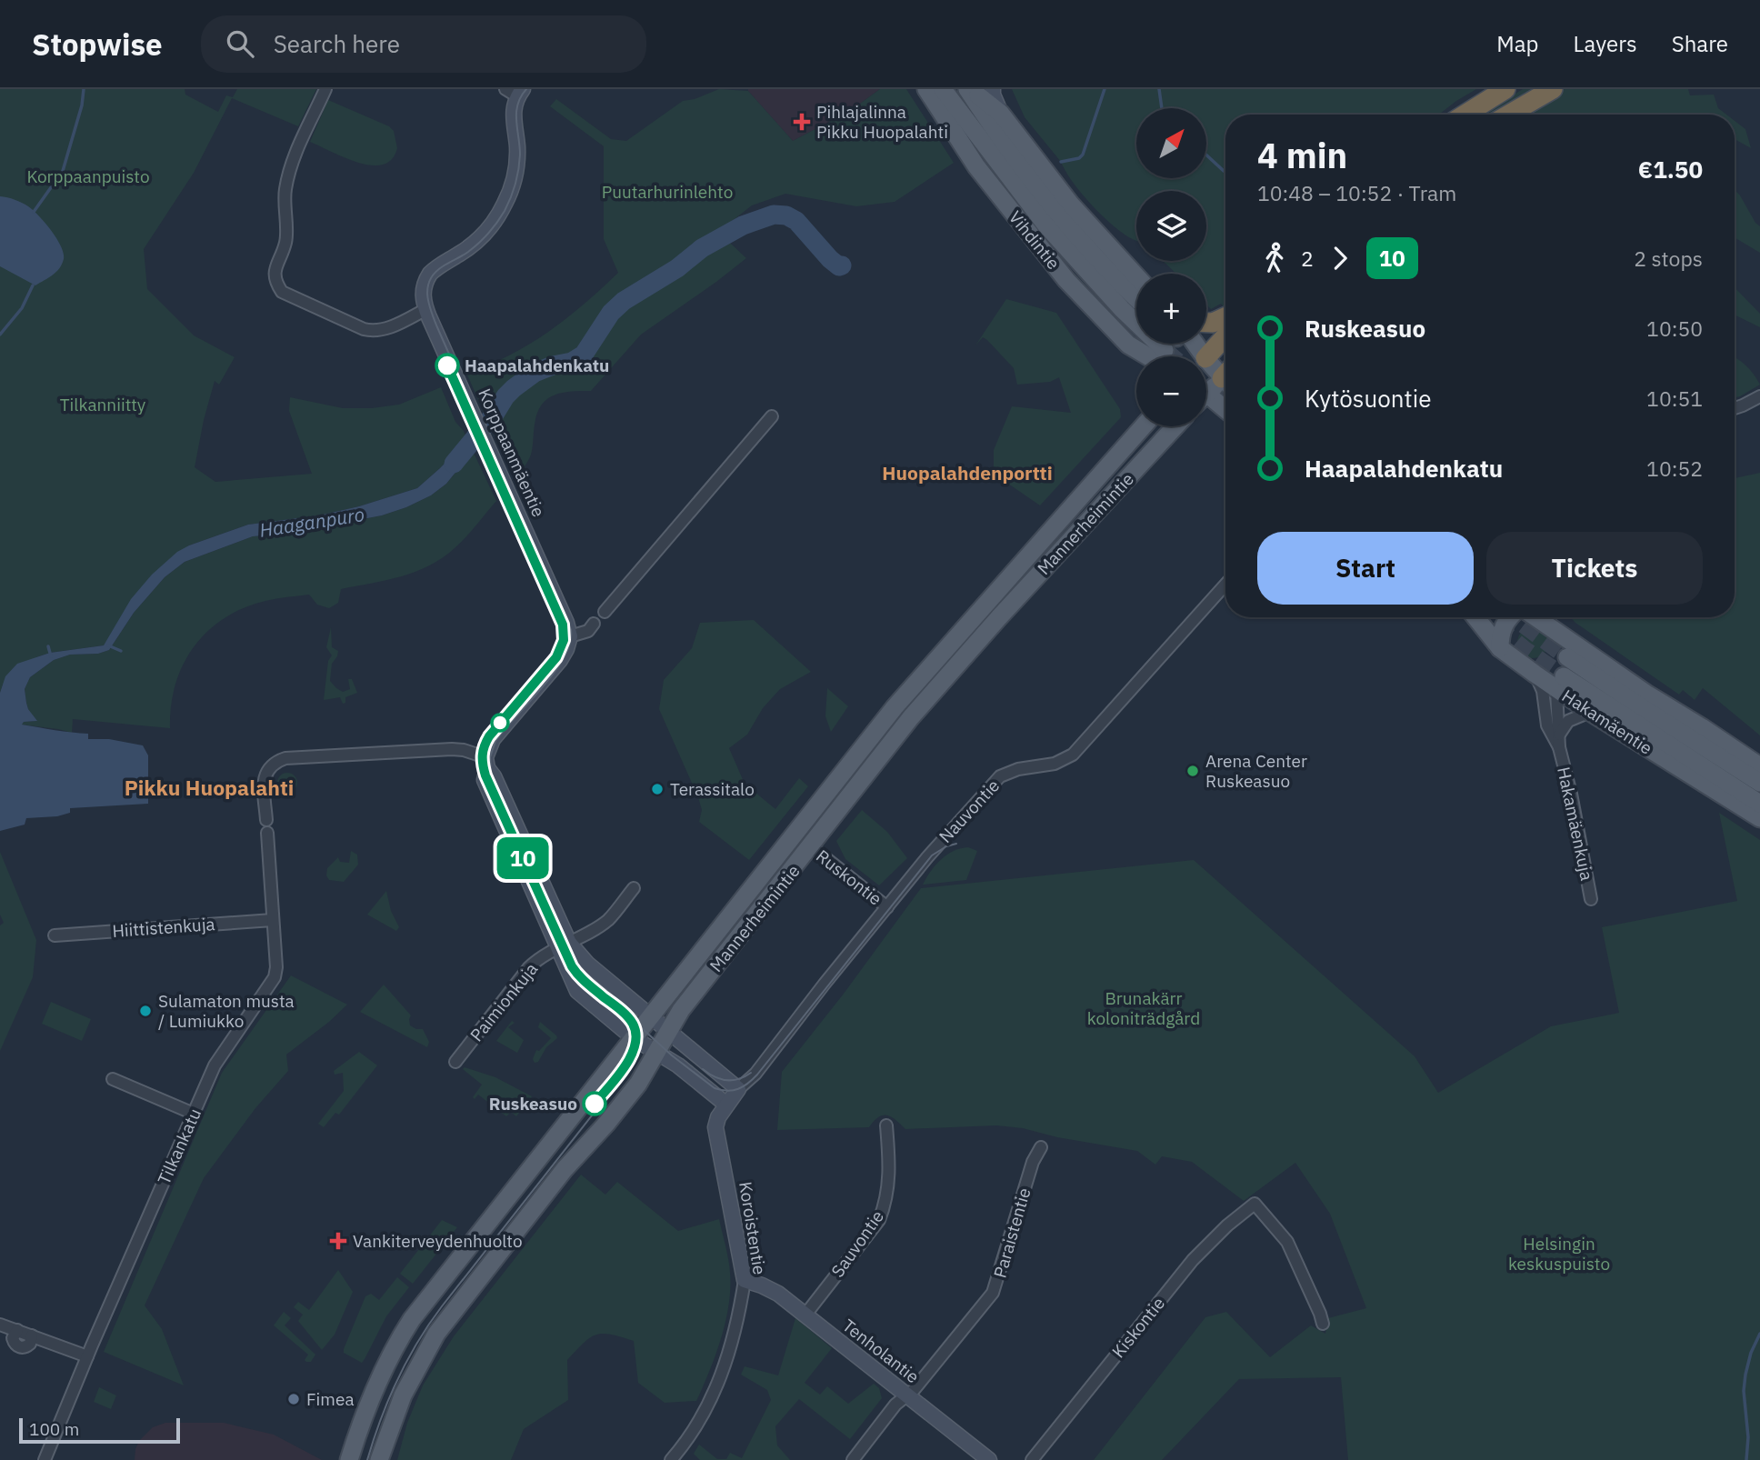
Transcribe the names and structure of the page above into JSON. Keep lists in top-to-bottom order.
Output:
{
  "streets": {
    "main road": ["Vihdintie", "Mannerheimintie", "Hakamäentie"],
    "street": [
      "Korppaanmäentie",
      "Nauvontie",
      "Hakamäenkuja",
      "Ruskontie",
      "Hiittistenkuja",
      "Paimionkuja",
      "Tilkankatu",
      "Koroistentie",
      "Paraistentie",
      "Sauvontie",
      "Kiskontie",
      "Tenholantie"
    ]
  },
  "crossings": [
    ["Mannerheimintie", "Ruskontie"],
    ["Hakamäentie", "Hakamäenkuja"],
    ["Nauvontie", "Ruskontie"],
    ["Nauvontie", "Koroistentie"],
    ["Hiittistenkuja", "Tilkankatu"],
    ["Koroistentie", "Tenholantie"],
    ["Paraistentie", "Tenholantie"],
    ["Sauvontie", "Tenholantie"]
  ],
  "districts": ["Huopalahdenportti", "Pikku Huopalahti"],
  "water": ["Haaganpuro"],
  "parks": [
    "Korppaanpuisto",
    "Puutarhurinlehto",
    "Tilkanniitty",
    "Brunakärr koloniträdgård",
    "Helsingin keskuspuisto"
  ],
  "places": {
    "health": ["Pihlajalinna Pikku Huopalahti", "Vankiterveydenhuolto"],
    "other": [
      "Haapalahdenkatu",
      "Arena Center Ruskeasuo",
      "Terassitalo",
      "Sulamaton musta / Lumiukko",
      "Ruskeasuo",
      "Fimea"
    ]
  },
  "lines": ["tram line 10"],
  "scale_bar": "100 m",
  "north": "top right",
  "page": {
    "header": "Stopwise",
    "search": "Search here",
    "nav": ["Map", "Layers", "Share"],
    "on_map": "10",
    "map_buttons": ["+", "−"],
    "heading": ["4 min", "10:48 – 10:52 · Tram", "€1.50"],
    "legs": ["2", "10", "2 stops"],
    "list": [
      {
        "name": "Ruskeasuo",
        "value": "10:50"
      },
      {
        "name": "Kytösuontie",
        "value": "10:51"
      },
      {
        "name": "Haapalahdenkatu",
        "value": "10:52"
      }
    ],
    "buttons": ["Start", "Tickets"],
    "scale": "100 m"
  }
}
